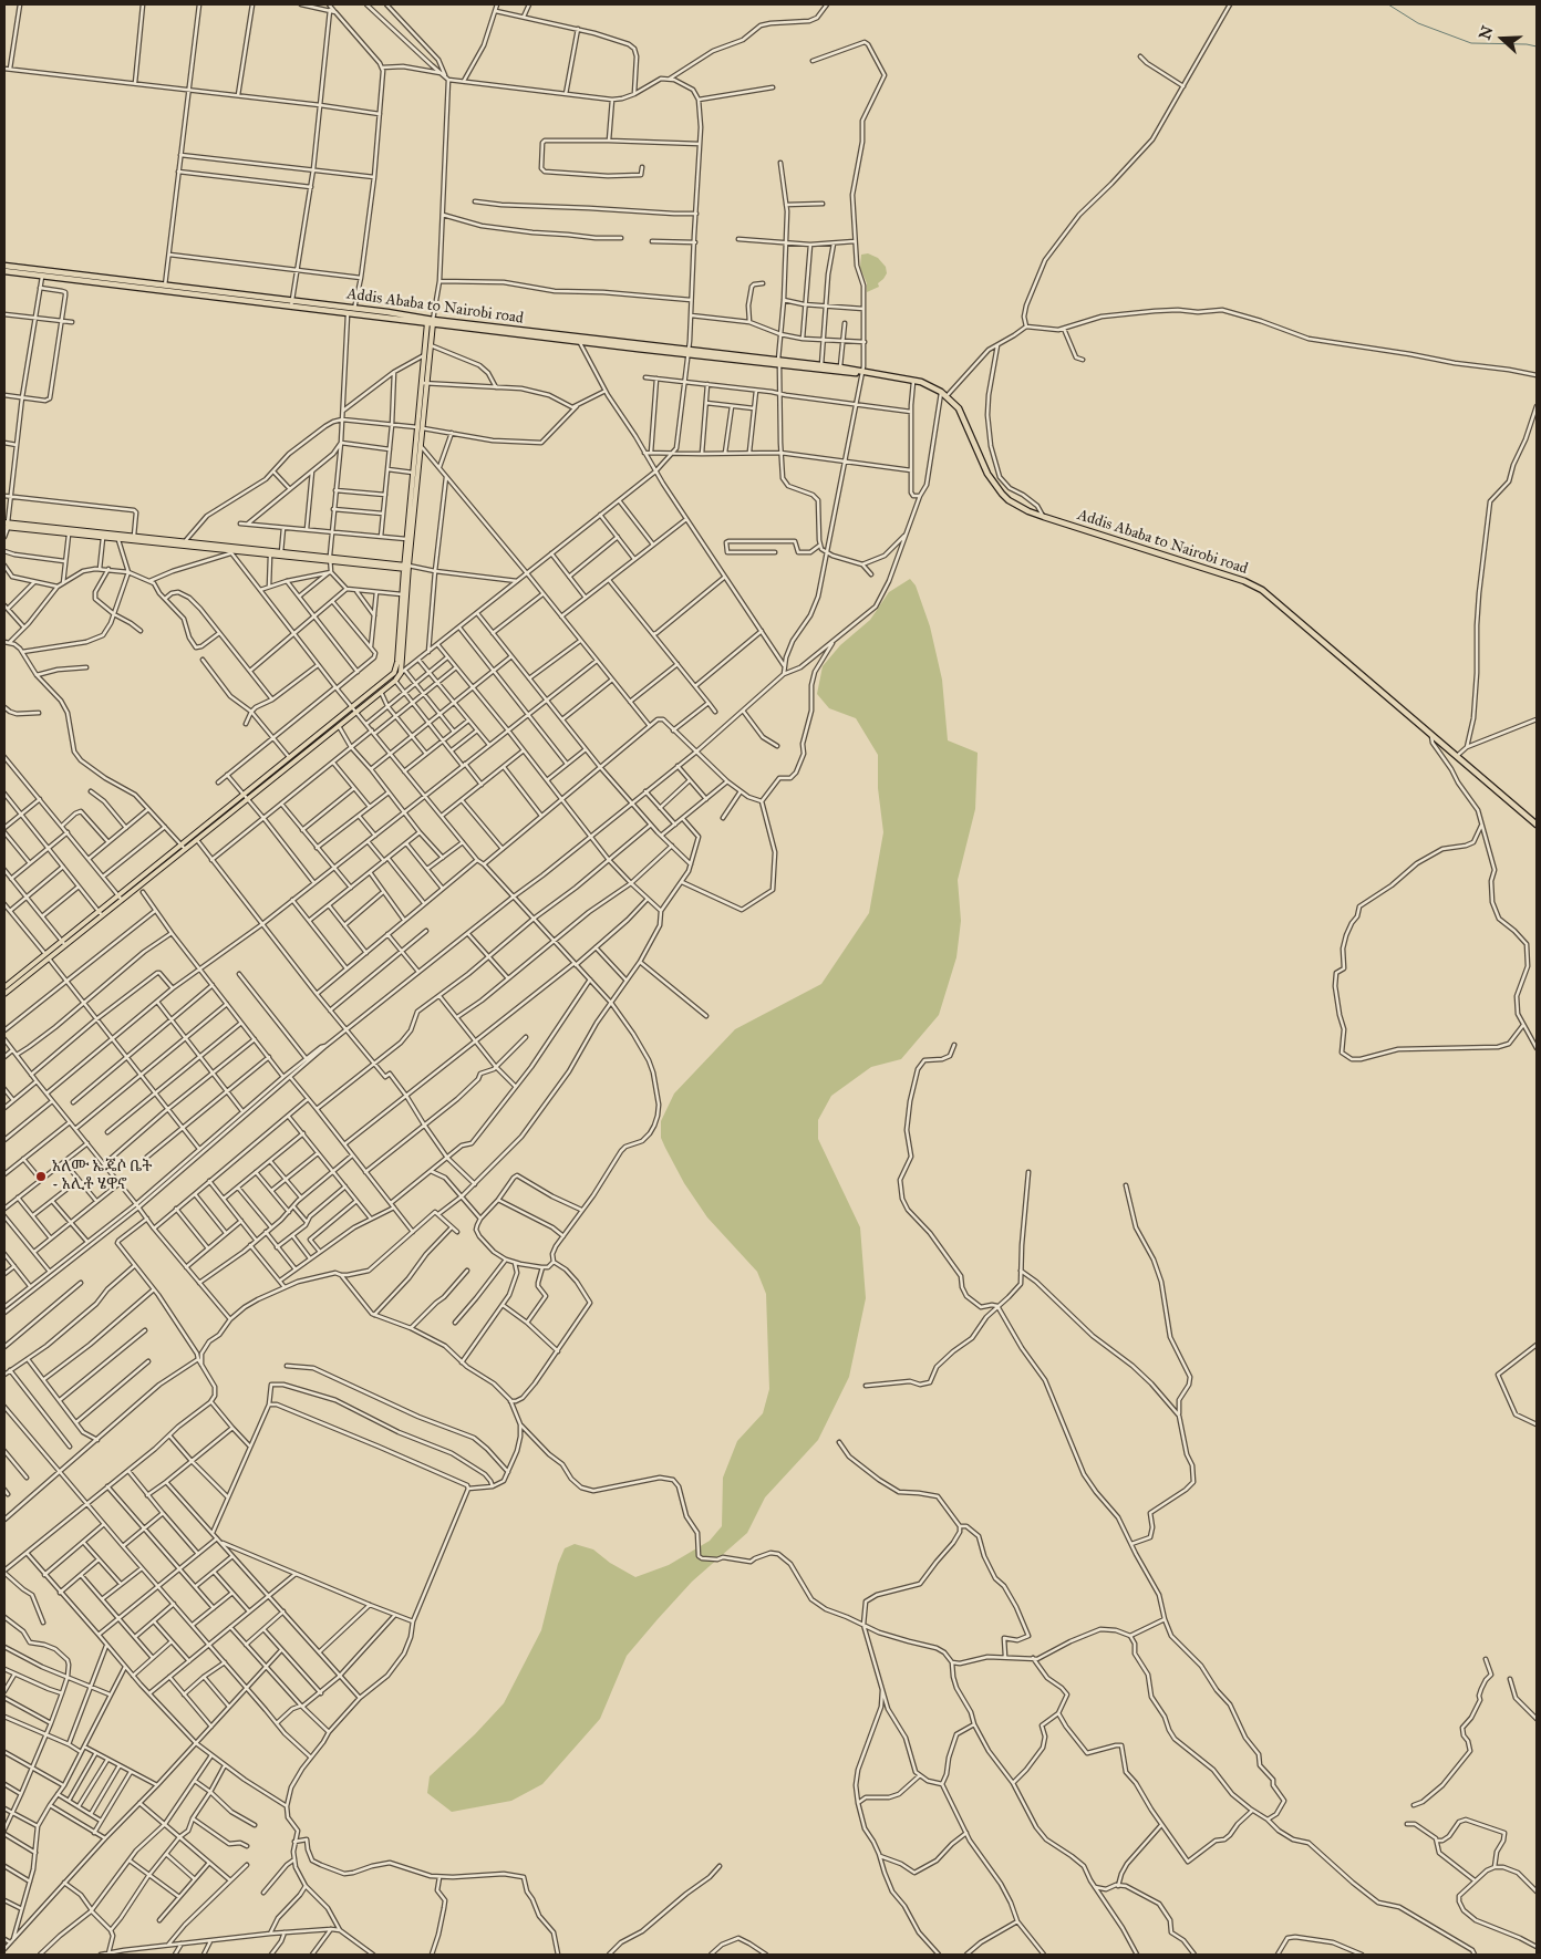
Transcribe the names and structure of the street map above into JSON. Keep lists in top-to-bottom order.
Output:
{
  "streets": {
    "highway": ["Addis Ababa to Nairobi road"]
  },
  "places": ["አለሙ ኤጄሶ ቤት - አሊቶ ሄዋኖ"],
  "north": "left"
}
